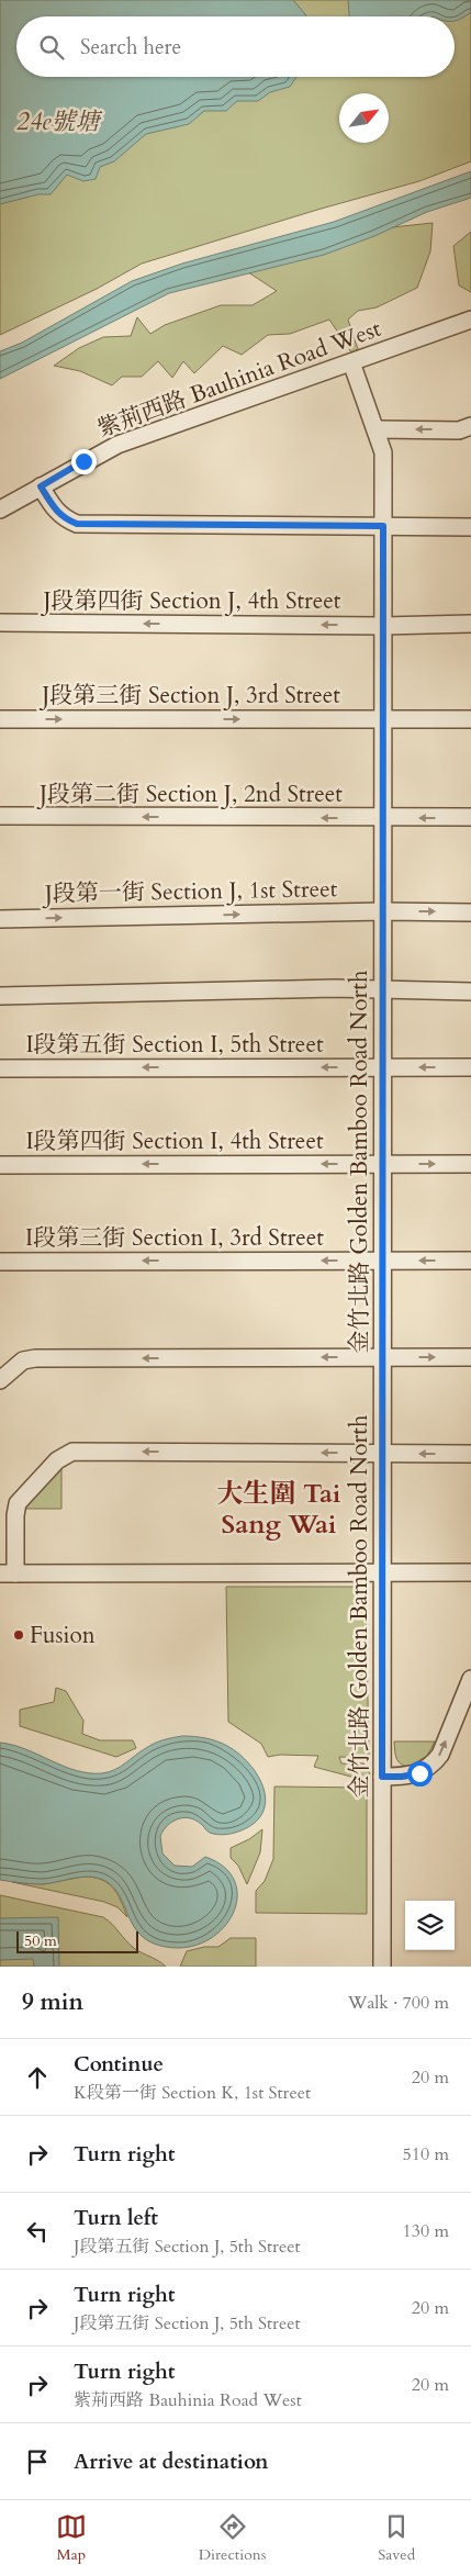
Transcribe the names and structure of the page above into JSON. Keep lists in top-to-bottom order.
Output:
{
  "streets": {
    "street": [
      "紫荊西路 Bauhinia Road West",
      "J段第四街 Section J, 4th Street",
      "J段第三街 Section J, 3rd Street",
      "J段第二街 Section J, 2nd Street",
      "J段第一街 Section J, 1st Street",
      "I段第五街 Section I, 5th Street",
      "I段第四街 Section I, 4th Street",
      "金竹北路 Golden Bamboo Road North",
      "I段第三街 Section I, 3rd Street"
    ]
  },
  "crossings": [
    ["紫荊西路 Bauhinia Road West", "金竹北路 Golden Bamboo Road North"],
    ["J段第四街 Section J, 4th Street", "金竹北路 Golden Bamboo Road North"],
    ["J段第三街 Section J, 3rd Street", "金竹北路 Golden Bamboo Road North"],
    ["J段第二街 Section J, 2nd Street", "金竹北路 Golden Bamboo Road North"],
    ["J段第一街 Section J, 1st Street", "金竹北路 Golden Bamboo Road North"],
    ["I段第五街 Section I, 5th Street", "金竹北路 Golden Bamboo Road North"],
    ["I段第四街 Section I, 4th Street", "金竹北路 Golden Bamboo Road North"],
    ["金竹北路 Golden Bamboo Road North", "I段第三街 Section I, 3rd Street"]
  ],
  "one_way": ["J段第三街 Section J, 3rd Street", "J段第二街 Section J, 2nd Street"],
  "districts": ["大生圍 Tai Sang Wai"],
  "water": ["24e號塘"],
  "places": ["Fusion"],
  "scale_bar": "50 m",
  "north": "top right",
  "page": {
    "search": "Search here",
    "scale": "50 m",
    "heading": ["9 min", "Walk · 700 m"],
    "list": [
      ["Continue", "K段第一街 Section K, 1st Street", "20 m"],
      ["Turn right", "510 m"],
      ["Turn left", "J段第五街 Section J, 5th Street", "130 m"],
      ["Turn right", "J段第五街 Section J, 5th Street", "20 m"],
      ["Turn right", "紫荊西路 Bauhinia Road West", "20 m"],
      "Arrive at destination"
    ],
    "nav": ["Map", "Directions", "Saved"]
  }
}
